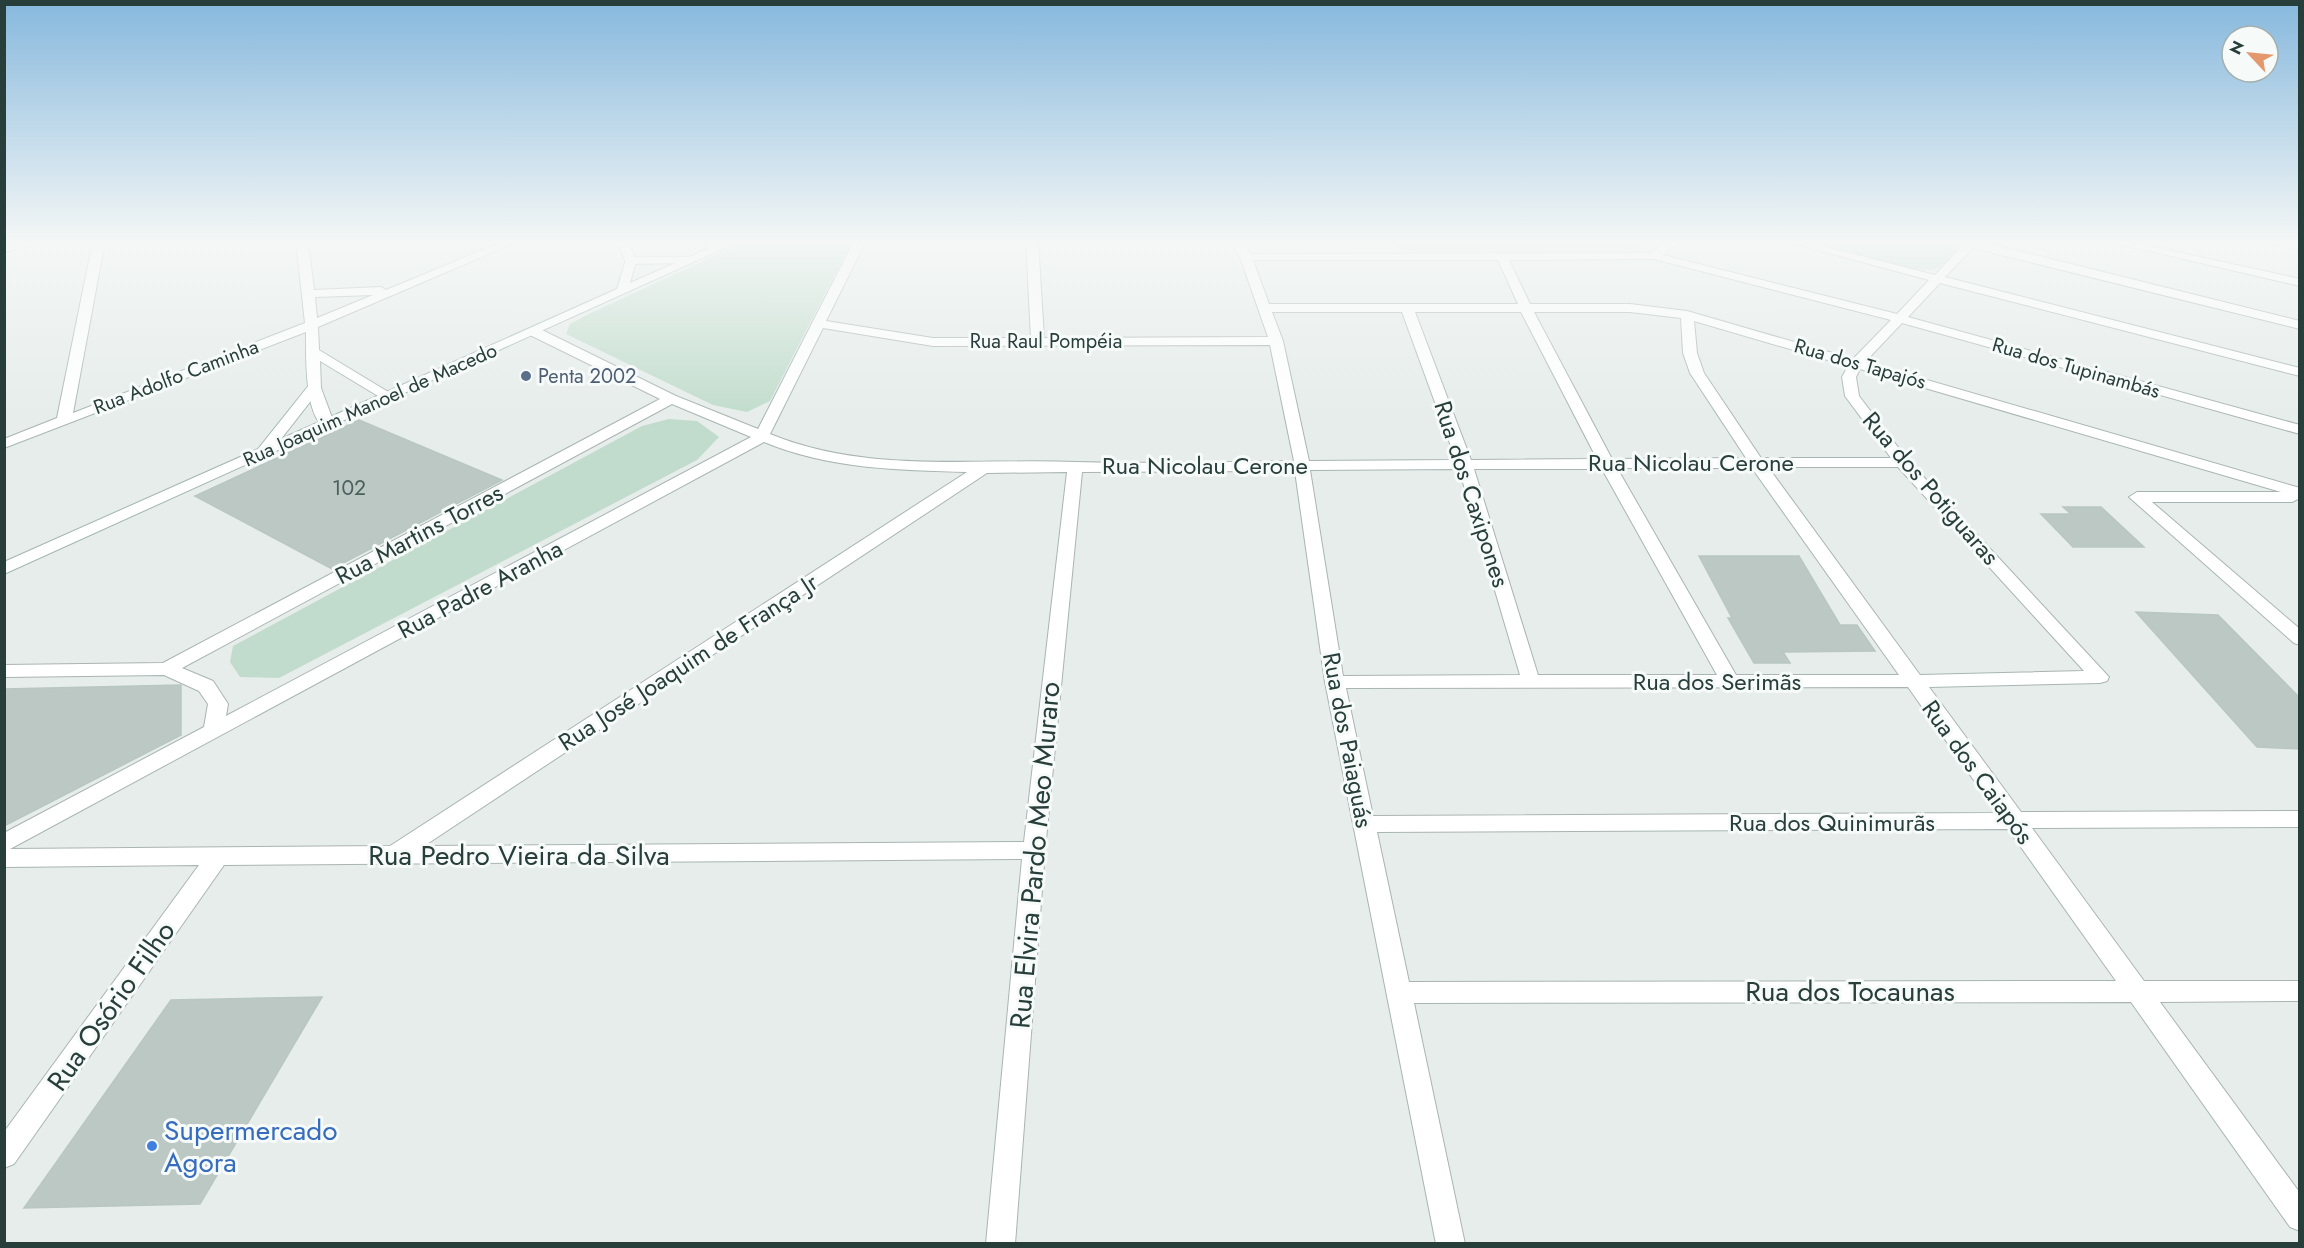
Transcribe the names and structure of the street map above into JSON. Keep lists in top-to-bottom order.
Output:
{
  "streets": {
    "street": [
      "Rua Raul Pompéia",
      "Rua dos Tapajós",
      "Rua dos Tupinambás",
      "Rua Adolfo Caminha",
      "Rua Joaquim Manoel de Macedo",
      "Rua Nicolau Cerone",
      "Rua dos Potiguaras",
      "Rua dos Caxipones",
      "Rua Martins Torres",
      "Rua Padre Aranha",
      "Rua José Joaquim de França Jr",
      "Rua dos Serimãs",
      "Rua dos Paiaguás",
      "Rua dos Caiapós",
      "Rua dos Quinimurãs",
      "Rua Pedro Vieira da Silva",
      "Rua Elvira Pardo Meo Muraro",
      "Rua dos Tocaunas",
      "Rua Osório Filho"
    ]
  },
  "crossings": [
    ["Rua Raul Pompéia", "Rua dos Paiaguás"],
    ["Rua dos Tapajós", "Rua dos Potiguaras"],
    ["Rua dos Tapajós", "Rua dos Caxipones"],
    ["Rua dos Tapajós", "Rua dos Paiaguás"],
    ["Rua dos Tapajós", "Rua dos Caiapós"],
    ["Rua dos Tupinambás", "Rua dos Potiguaras"],
    ["Rua Joaquim Manoel de Macedo", "Rua Nicolau Cerone"],
    ["Rua Nicolau Cerone", "Rua dos Potiguaras"],
    ["Rua Nicolau Cerone", "Rua dos Caxipones"],
    ["Rua Nicolau Cerone", "Rua Martins Torres"],
    ["Rua Nicolau Cerone", "Rua Padre Aranha"],
    ["Rua Nicolau Cerone", "Rua José Joaquim de França Jr"],
    ["Rua Nicolau Cerone", "Rua dos Paiaguás"],
    ["Rua Nicolau Cerone", "Rua dos Caiapós"],
    ["Rua Nicolau Cerone", "Rua Elvira Pardo Meo Muraro"],
    ["Rua dos Potiguaras", "Rua dos Serimãs"],
    ["Rua dos Caxipones", "Rua dos Serimãs"],
    ["Rua José Joaquim de França Jr", "Rua Pedro Vieira da Silva"],
    ["Rua dos Serimãs", "Rua dos Paiaguás"],
    ["Rua dos Serimãs", "Rua dos Caiapós"],
    ["Rua dos Paiaguás", "Rua dos Quinimurãs"],
    ["Rua dos Paiaguás", "Rua dos Tocaunas"],
    ["Rua dos Caiapós", "Rua dos Quinimurãs"],
    ["Rua dos Caiapós", "Rua dos Tocaunas"],
    ["Rua Pedro Vieira da Silva", "Rua Elvira Pardo Meo Muraro"],
    ["Rua Pedro Vieira da Silva", "Rua Osório Filho"]
  ],
  "places": ["Penta 2002", "Supermercado Agora"],
  "house_numbers": ["102"],
  "north": "top left"
}
